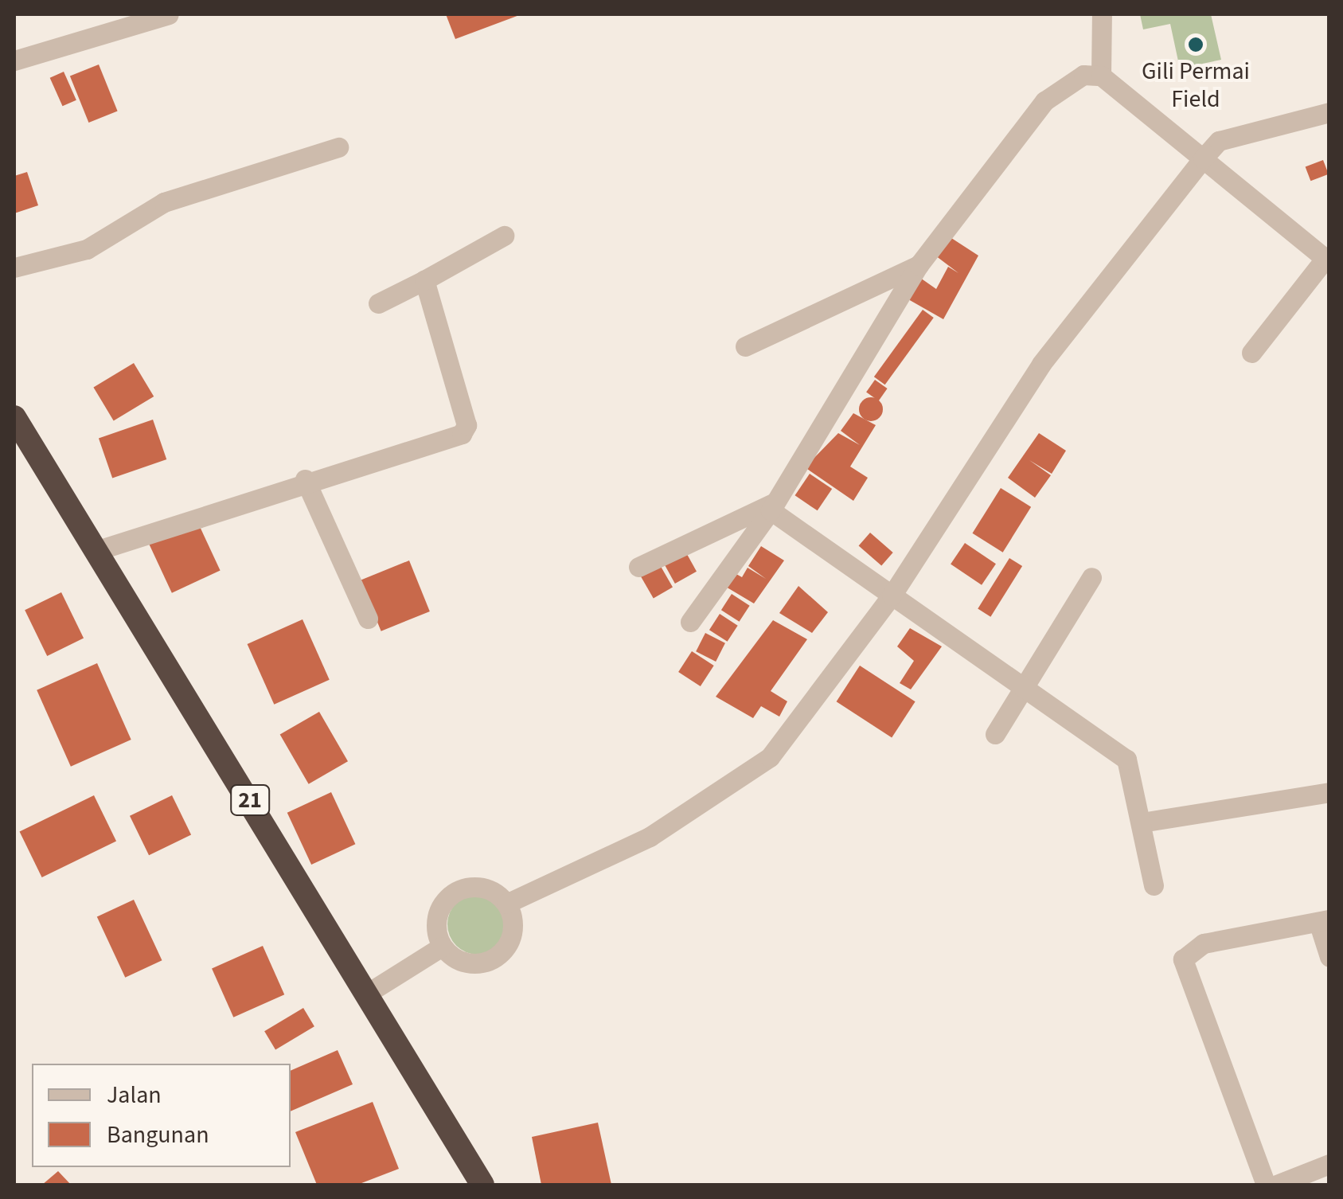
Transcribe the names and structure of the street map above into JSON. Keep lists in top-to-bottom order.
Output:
{
  "streets": {
    "highway": ["21"]
  },
  "places": ["Gili Permai Field"],
  "legend": ["Jalan", "Bangunan"]
}
